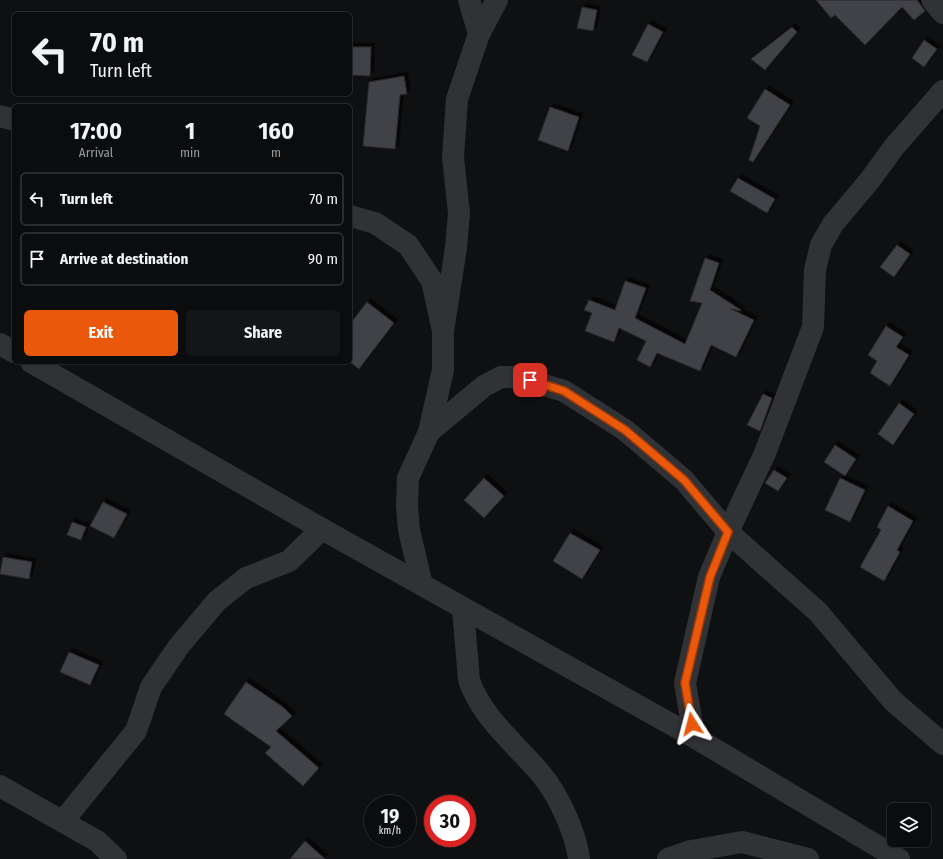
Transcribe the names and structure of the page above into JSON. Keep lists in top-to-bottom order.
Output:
{
  "page": {
    "turn": ["70 m", "Turn left"],
    "eta": [
      "17:00",
      "Arrival",
      "1",
      "min",
      "160",
      "m"
    ],
    "list": [
      {
        "name": "Turn left",
        "value": "70 m"
      },
      {
        "name": "Arrive at destination",
        "value": "90 m"
      }
    ],
    "buttons": ["Exit", "Share"],
    "speed": "19 km/h",
    "limit": "30"
  }
}
